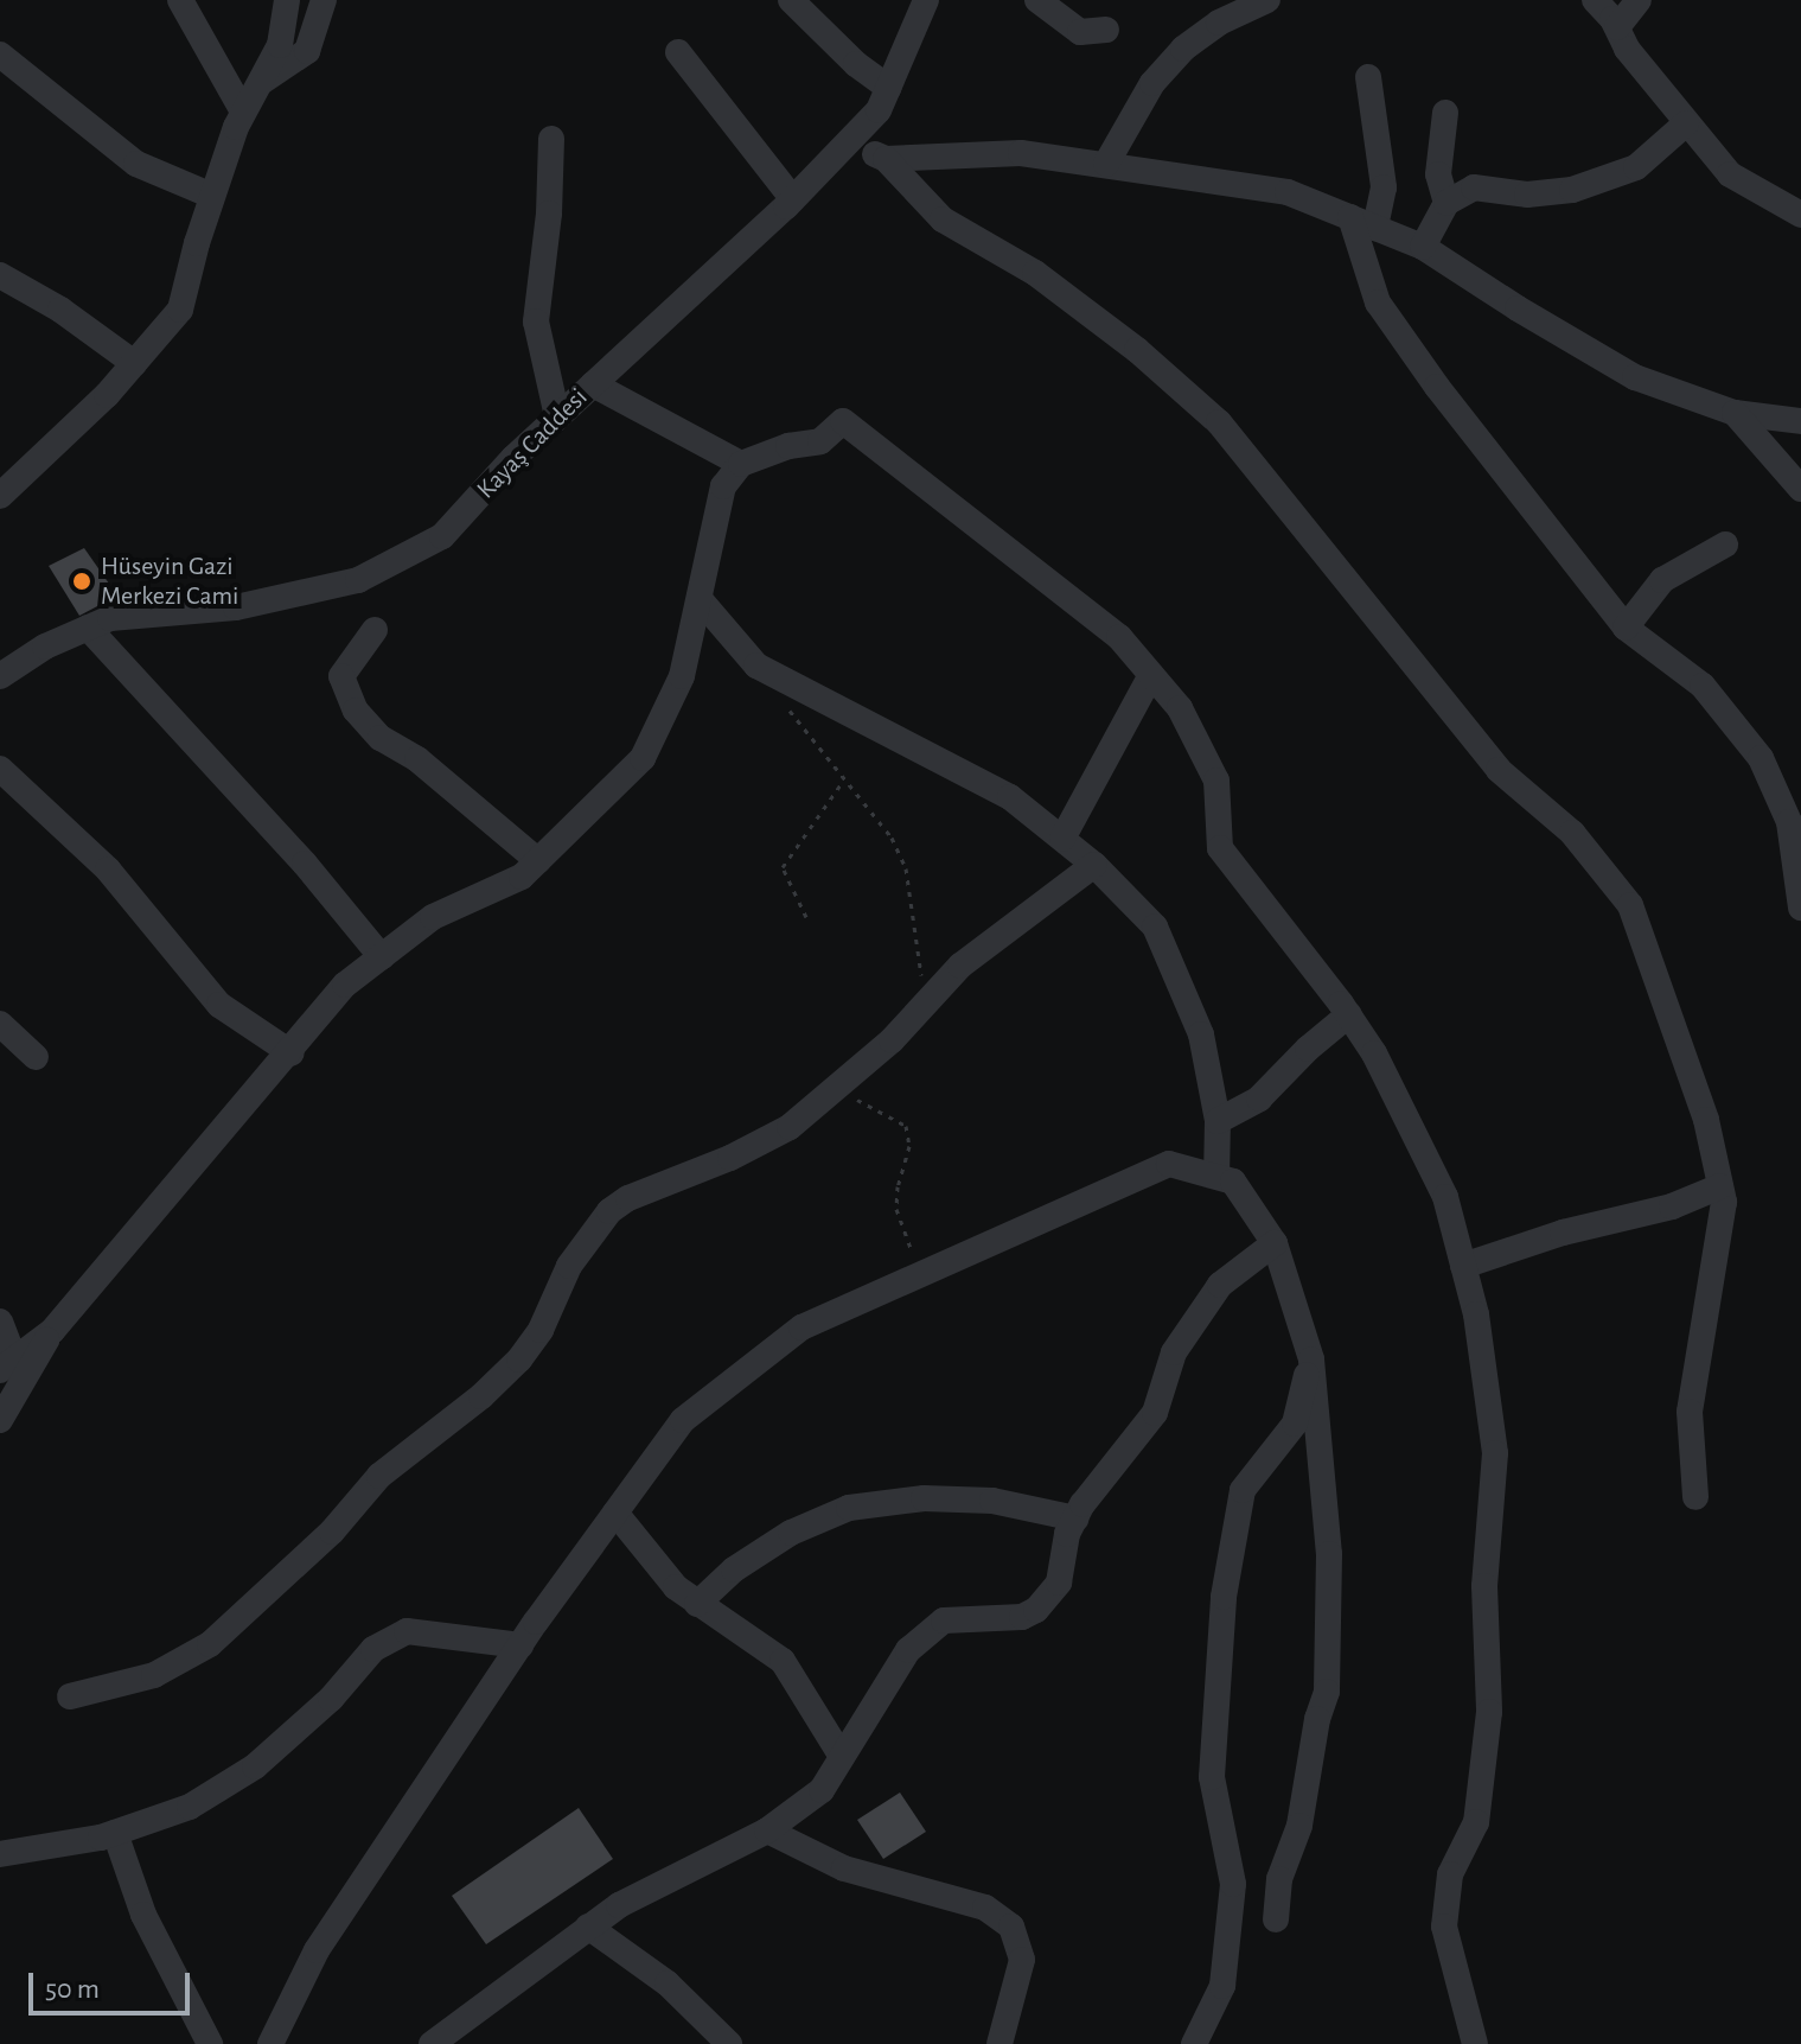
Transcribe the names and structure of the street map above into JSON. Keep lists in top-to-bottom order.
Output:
{
  "streets": {
    "street": ["Kayaş Caddesi"]
  },
  "places": ["Hüseyin Gazi Merkezi Cami"],
  "scale_bar": "50 m"
}
